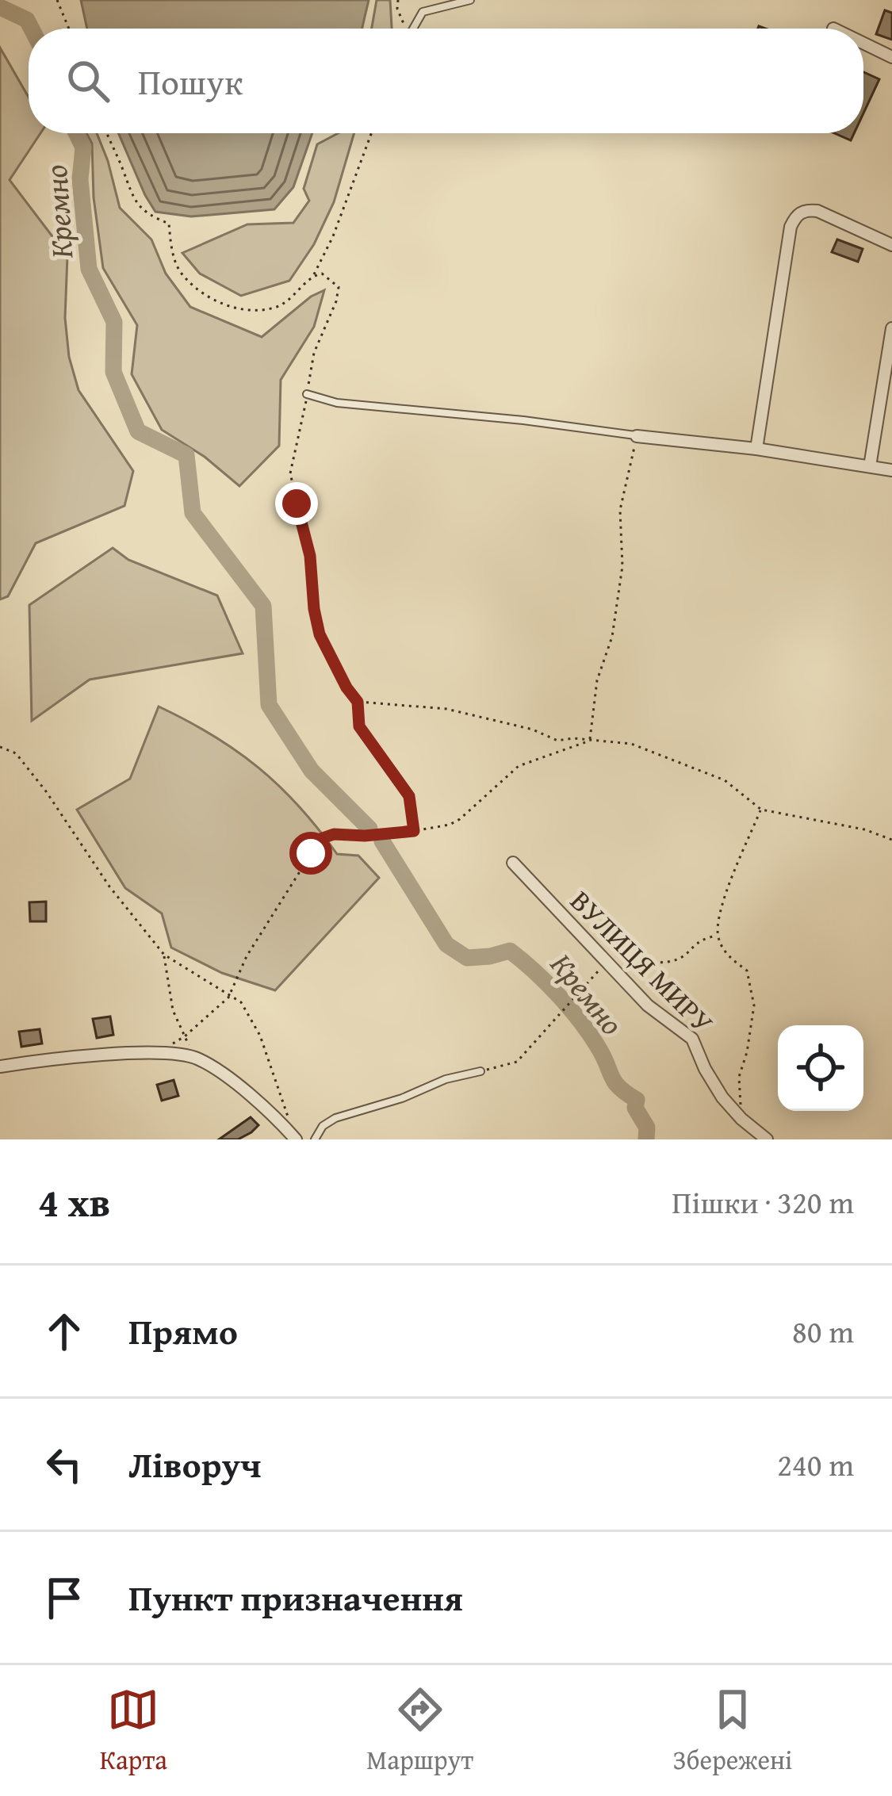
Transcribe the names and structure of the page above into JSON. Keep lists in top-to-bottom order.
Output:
{
  "streets": {
    "street": ["ВУЛИЦЯ МИРУ"]
  },
  "water": ["Кремно"],
  "page": {
    "search": "Пошук",
    "heading": ["4 хв", "Пішки · 320 m"],
    "list": [
      ["Прямо", "80 m"],
      ["Ліворуч", "240 m"],
      "Пункт призначення"
    ],
    "nav": ["Карта", "Маршрут", "Збережені"]
  }
}
